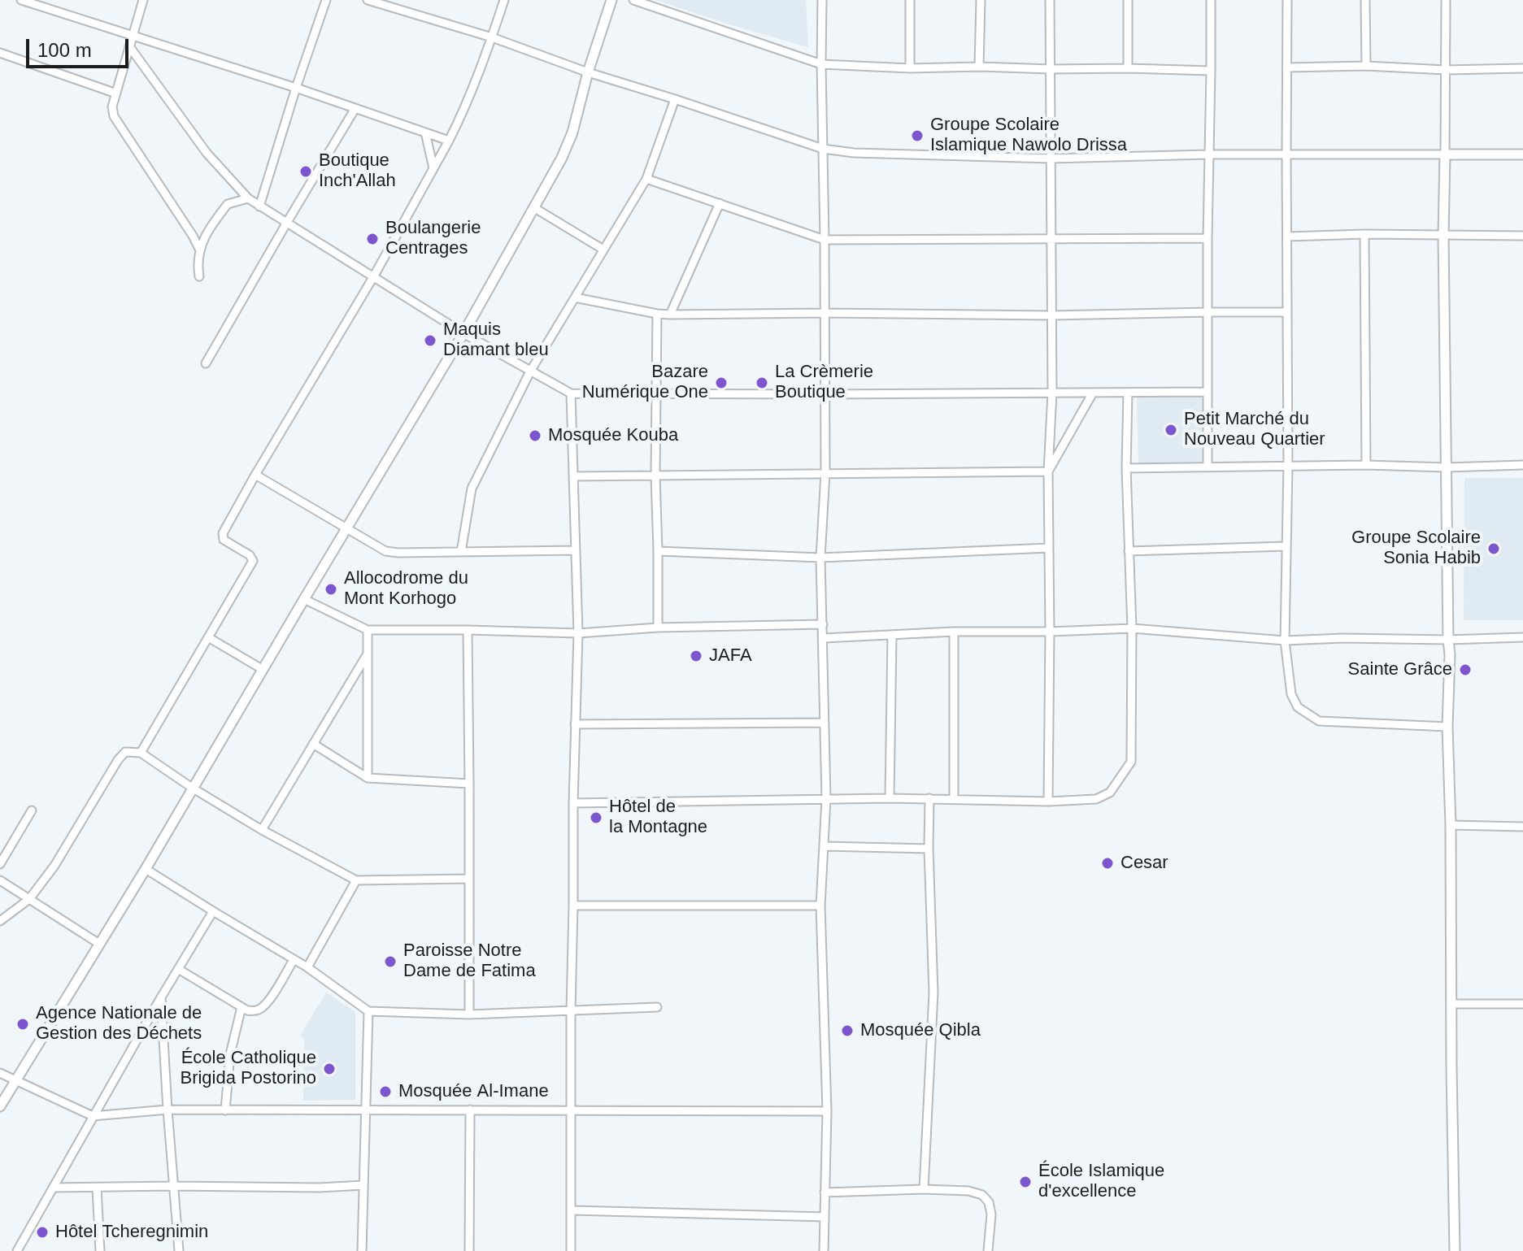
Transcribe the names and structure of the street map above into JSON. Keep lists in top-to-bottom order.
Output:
{
  "places": [
    "Groupe Scolaire Islamique Nawolo Drissa",
    "Boutique Inch'Allah",
    "Boulangerie Centrages",
    "Maquis Diamant bleu",
    "Bazare Numérique One",
    "La Crèmerie Boutique",
    "Petit Marché du Nouveau Quartier",
    "Mosquée Kouba",
    "Groupe Scolaire Sonia Habib",
    "Allocodrome du Mont Korhogo",
    "JAFA",
    "Sainte Grâce",
    "Hôtel de la Montagne",
    "Cesar",
    "Paroisse Notre Dame de Fatima",
    "Agence Nationale de Gestion des Déchets",
    "Mosquée Qibla",
    "École Catholique Brigida Postorino",
    "Mosquée Al-Imane",
    "École Islamique d'excellence",
    "Hôtel Tcheregnimin"
  ],
  "scale_bar": "100 m"
}
